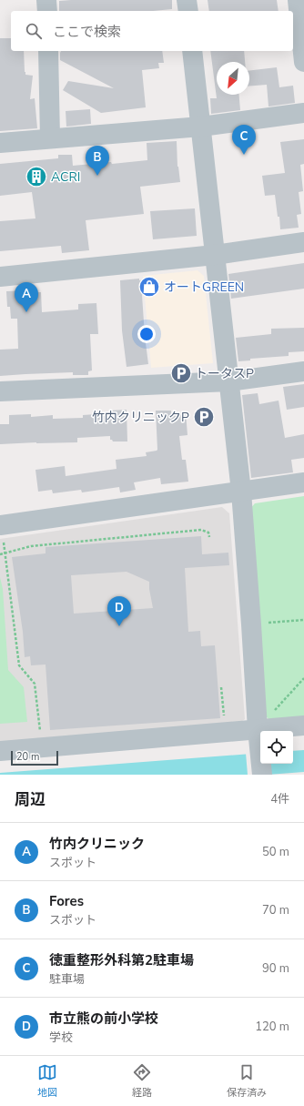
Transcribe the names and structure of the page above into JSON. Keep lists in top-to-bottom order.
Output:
{
  "places": {
    "building": ["ACRI"],
    "shop": ["オートGREEN"],
    "parking": ["トータスP", "竹内クリニックP"]
  },
  "scale_bar": "20 m",
  "north": "bottom left",
  "page": {
    "search": "ここで検索",
    "pins": [
      "C",
      "B",
      "A",
      "D"
    ],
    "scale": "20 m",
    "heading": ["周辺", "4件"],
    "list": [
      {
        "mark": "A",
        "name": "竹内クリニック",
        "note": "スポット",
        "value": "50 m"
      },
      {
        "mark": "B",
        "name": "Fores",
        "note": "スポット",
        "value": "70 m"
      },
      {
        "mark": "C",
        "name": "徳重整形外科第2駐車場",
        "note": "駐車場",
        "value": "90 m"
      },
      {
        "mark": "D",
        "name": "市立熊の前小学校",
        "note": "学校",
        "value": "120 m"
      }
    ],
    "nav": ["地図", "経路", "保存済み"]
  }
}
